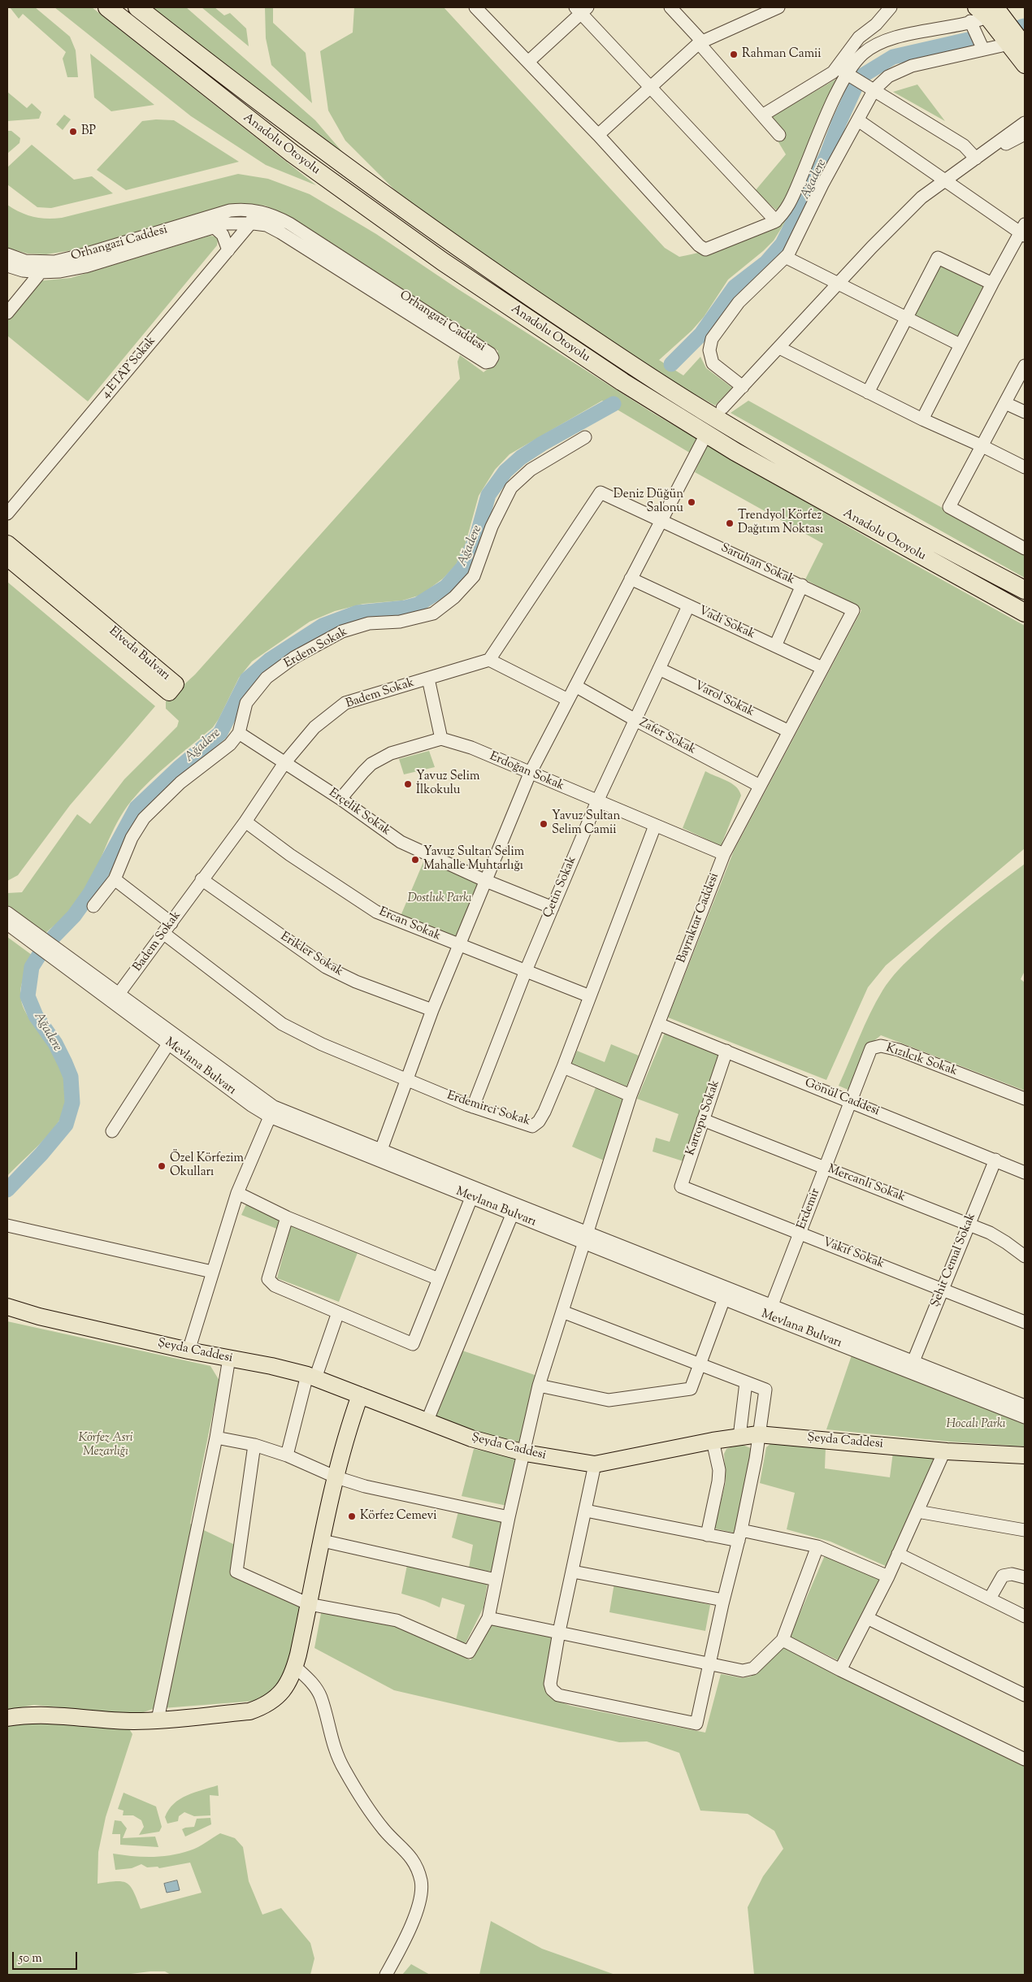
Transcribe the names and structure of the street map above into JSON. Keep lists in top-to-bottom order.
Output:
{
  "streets": {
    "highway": ["Anadolu Otoyolu"],
    "main road": ["Elveda Bulvarı", "Şeyda Caddesi"],
    "street": [
      "Orhangazi Caddesi",
      "4.ETAP Sokak",
      "Saruhan Sokak",
      "Vadi Sokak",
      "Erdem Sokak",
      "Badem Sokak",
      "Varol Sokak",
      "Zafer Sokak",
      "Erdoğan Sokak",
      "Erçelik Sokak",
      "Çetin Sokak",
      "Bayraktar Caddesi",
      "Ercan Sokak",
      "Erikler Sokak",
      "Kızılcık Sokak",
      "Mevlana Bulvarı",
      "Gönül Caddesi",
      "Erdemirci Sokak",
      "Kartopu Sokak",
      "Mercanlı Sokak",
      "Erdemir",
      "Vakıf Sokak",
      "Şehit Cemal Sokak"
    ]
  },
  "crossings": [
    ["Orhangazi Caddesi", "4.ETAP Sokak"],
    ["Saruhan Sokak", "Bayraktar Caddesi"],
    ["Vadi Sokak", "Çetin Sokak"],
    ["Vadi Sokak", "Bayraktar Caddesi"],
    ["Erdem Sokak", "Erçelik Sokak"],
    ["Badem Sokak", "Erçelik Sokak"],
    ["Badem Sokak", "Ercan Sokak"],
    ["Badem Sokak", "Erikler Sokak"],
    ["Badem Sokak", "Mevlana Bulvarı"],
    ["Badem Sokak", "Erdemirci Sokak"],
    ["Varol Sokak", "Çetin Sokak"],
    ["Varol Sokak", "Bayraktar Caddesi"],
    ["Zafer Sokak", "Çetin Sokak"],
    ["Zafer Sokak", "Bayraktar Caddesi"],
    ["Erdoğan Sokak", "Çetin Sokak"],
    ["Erdoğan Sokak", "Bayraktar Caddesi"],
    ["Erdoğan Sokak", "Erdemirci Sokak"],
    ["Erçelik Sokak", "Çetin Sokak"],
    ["Çetin Sokak", "Ercan Sokak"],
    ["Çetin Sokak", "Erdemirci Sokak"],
    ["Bayraktar Caddesi", "Mevlana Bulvarı"],
    ["Bayraktar Caddesi", "Gönül Caddesi"],
    ["Bayraktar Caddesi", "Şeyda Caddesi"],
    ["Ercan Sokak", "Erdemirci Sokak"],
    ["Kızılcık Sokak", "Gönül Caddesi"],
    ["Kızılcık Sokak", "Erdemir"],
    ["Mevlana Bulvarı", "Erdemir"],
    ["Mevlana Bulvarı", "Şehit Cemal Sokak"],
    ["Gönül Caddesi", "Kartopu Sokak"],
    ["Gönül Caddesi", "Erdemir"],
    ["Gönül Caddesi", "Şehit Cemal Sokak"],
    ["Kartopu Sokak", "Mercanlı Sokak"],
    ["Kartopu Sokak", "Vakıf Sokak"],
    ["Mercanlı Sokak", "Erdemir"],
    ["Mercanlı Sokak", "Şehit Cemal Sokak"],
    ["Erdemir", "Vakıf Sokak"],
    ["Vakıf Sokak", "Şehit Cemal Sokak"]
  ],
  "water": ["Ağadere"],
  "parks": ["Dostluk Parkı", "Hocalı Parkı", "Körfez Asri Mezarlığı"],
  "places": [
    "Rahman Camii",
    "BP",
    "Deniz Düğün Salonu",
    "Trendyol Körfez Dağıtım Noktası",
    "Yavuz Selim İlkokulu",
    "Yavuz Sultan Selim Camii",
    "Yavuz Sultan Selim Mahalle Muhtarlığı",
    "Özel Körfezim Okulları",
    "Körfez Cemevi"
  ],
  "scale_bar": "50 m"
}
